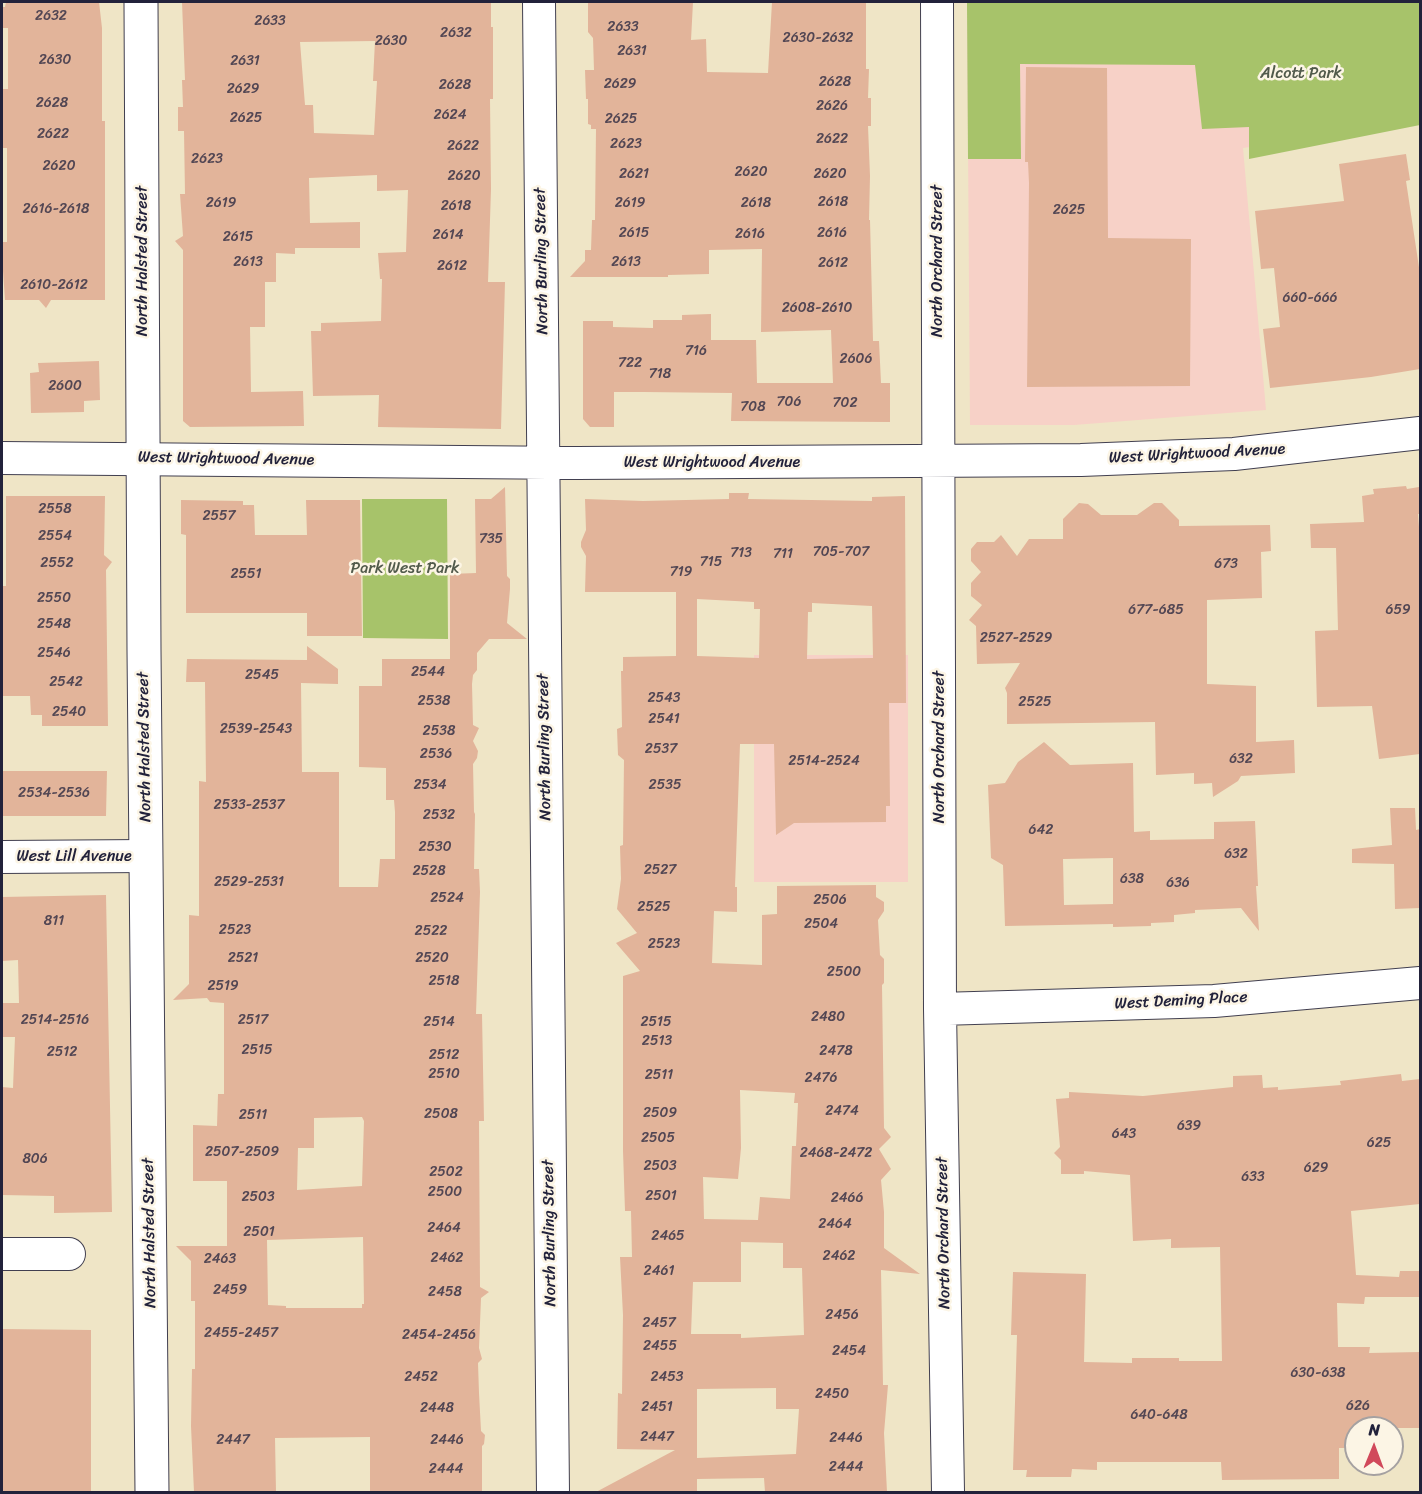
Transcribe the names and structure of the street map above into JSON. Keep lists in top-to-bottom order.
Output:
{
  "streets": {
    "main road": ["North Halsted Street"],
    "street": [
      "North Burling Street",
      "North Orchard Street",
      "West Wrightwood Avenue",
      "West Lill Avenue",
      "West Deming Place"
    ]
  },
  "crossings": [
    ["North Halsted Street", "West Wrightwood Avenue"],
    ["North Halsted Street", "West Lill Avenue"],
    ["North Burling Street", "West Wrightwood Avenue"],
    ["North Orchard Street", "West Wrightwood Avenue"],
    ["North Orchard Street", "West Deming Place"]
  ],
  "parks": ["Alcott Park", "Park West Park"],
  "house_numbers": [
    "2632",
    "2633",
    "2633",
    "2632",
    "2630-2632",
    "2630",
    "2631",
    "2630",
    "2631",
    "2628",
    "2629",
    "2628",
    "2629",
    "2628",
    "2626",
    "2624",
    "2625",
    "2625",
    "2622",
    "2622",
    "2623",
    "2622",
    "2623",
    "2620",
    "2620",
    "2621",
    "2620",
    "2620",
    "2618",
    "2619",
    "2619",
    "2618",
    "2618",
    "2616-2618",
    "2625",
    "2615",
    "2616",
    "2616",
    "2614",
    "2615",
    "2613",
    "2613",
    "2612",
    "2612",
    "2610-2612",
    "660-666",
    "2608-2610",
    "716",
    "2606",
    "722",
    "718",
    "2600",
    "706",
    "702",
    "708",
    "2558",
    "2557",
    "2554",
    "735",
    "705-707",
    "713",
    "711",
    "715",
    "2552",
    "673",
    "719",
    "2551",
    "2550",
    "677-685",
    "659",
    "2548",
    "2527-2529",
    "2546",
    "2544",
    "2545",
    "2542",
    "2543",
    "2538",
    "2525",
    "2540",
    "2541",
    "2539-2543",
    "2538",
    "2537",
    "2536",
    "632",
    "2514-2524",
    "2534",
    "2535",
    "2534-2536",
    "2533-2537",
    "2532",
    "642",
    "2530",
    "632",
    "2527",
    "2528",
    "638",
    "2529-2531",
    "636",
    "2524",
    "2506",
    "2525",
    "811",
    "2504",
    "2523",
    "2522",
    "2523",
    "2521",
    "2520",
    "2500",
    "2518",
    "2519",
    "2480",
    "2514-2516",
    "2517",
    "2514",
    "2515",
    "2513",
    "2515",
    "2478",
    "2512",
    "2512",
    "2510",
    "2511",
    "2476",
    "2474",
    "2509",
    "2508",
    "2511",
    "639",
    "643",
    "2505",
    "625",
    "2507-2509",
    "2468-2472",
    "806",
    "2503",
    "629",
    "2502",
    "633",
    "2500",
    "2501",
    "2503",
    "2466",
    "2464",
    "2464",
    "2501",
    "2465",
    "2462",
    "2462",
    "2463",
    "2461",
    "2459",
    "2458",
    "2456",
    "2457",
    "2455-2457",
    "2454-2456",
    "2455",
    "2454",
    "630-638",
    "2452",
    "2453",
    "2450",
    "626",
    "2451",
    "2448",
    "640-648",
    "2447",
    "2446",
    "2447",
    "2446",
    "2444",
    "2444"
  ],
  "north": "top"
}
